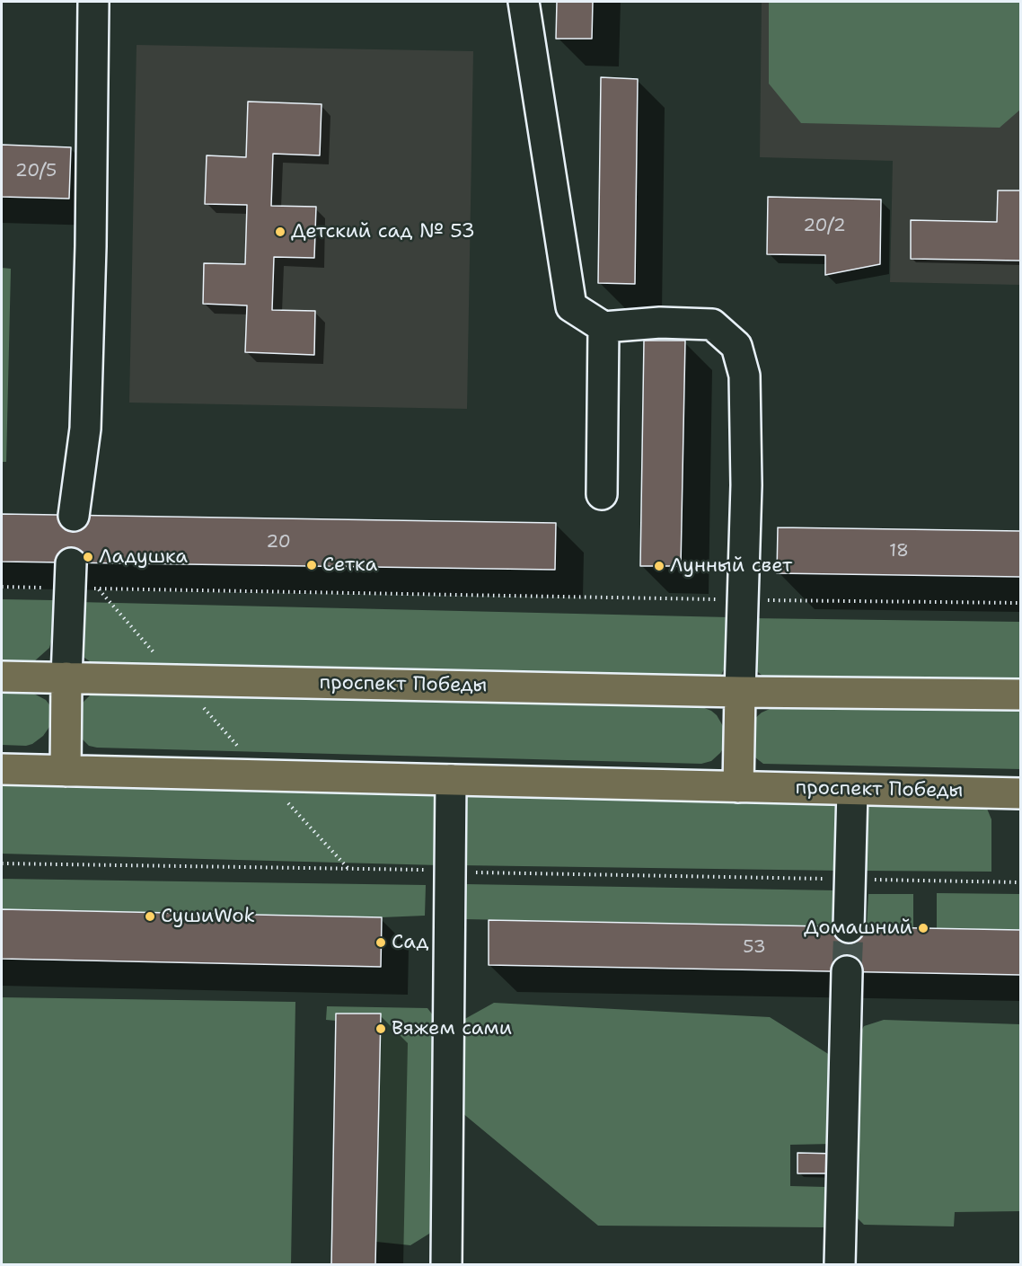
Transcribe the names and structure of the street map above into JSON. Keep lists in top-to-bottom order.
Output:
{
  "streets": {
    "main road": ["проспект Победы"]
  },
  "places": [
    "Детский сад № 53",
    "Ладушка",
    "Сетка",
    "Лунный свет",
    "СушиWok",
    "Домашний",
    "Сад",
    "Вяжем сами"
  ],
  "house_numbers": [
    "20/5",
    "20/2",
    "20",
    "18",
    "53"
  ]
}
